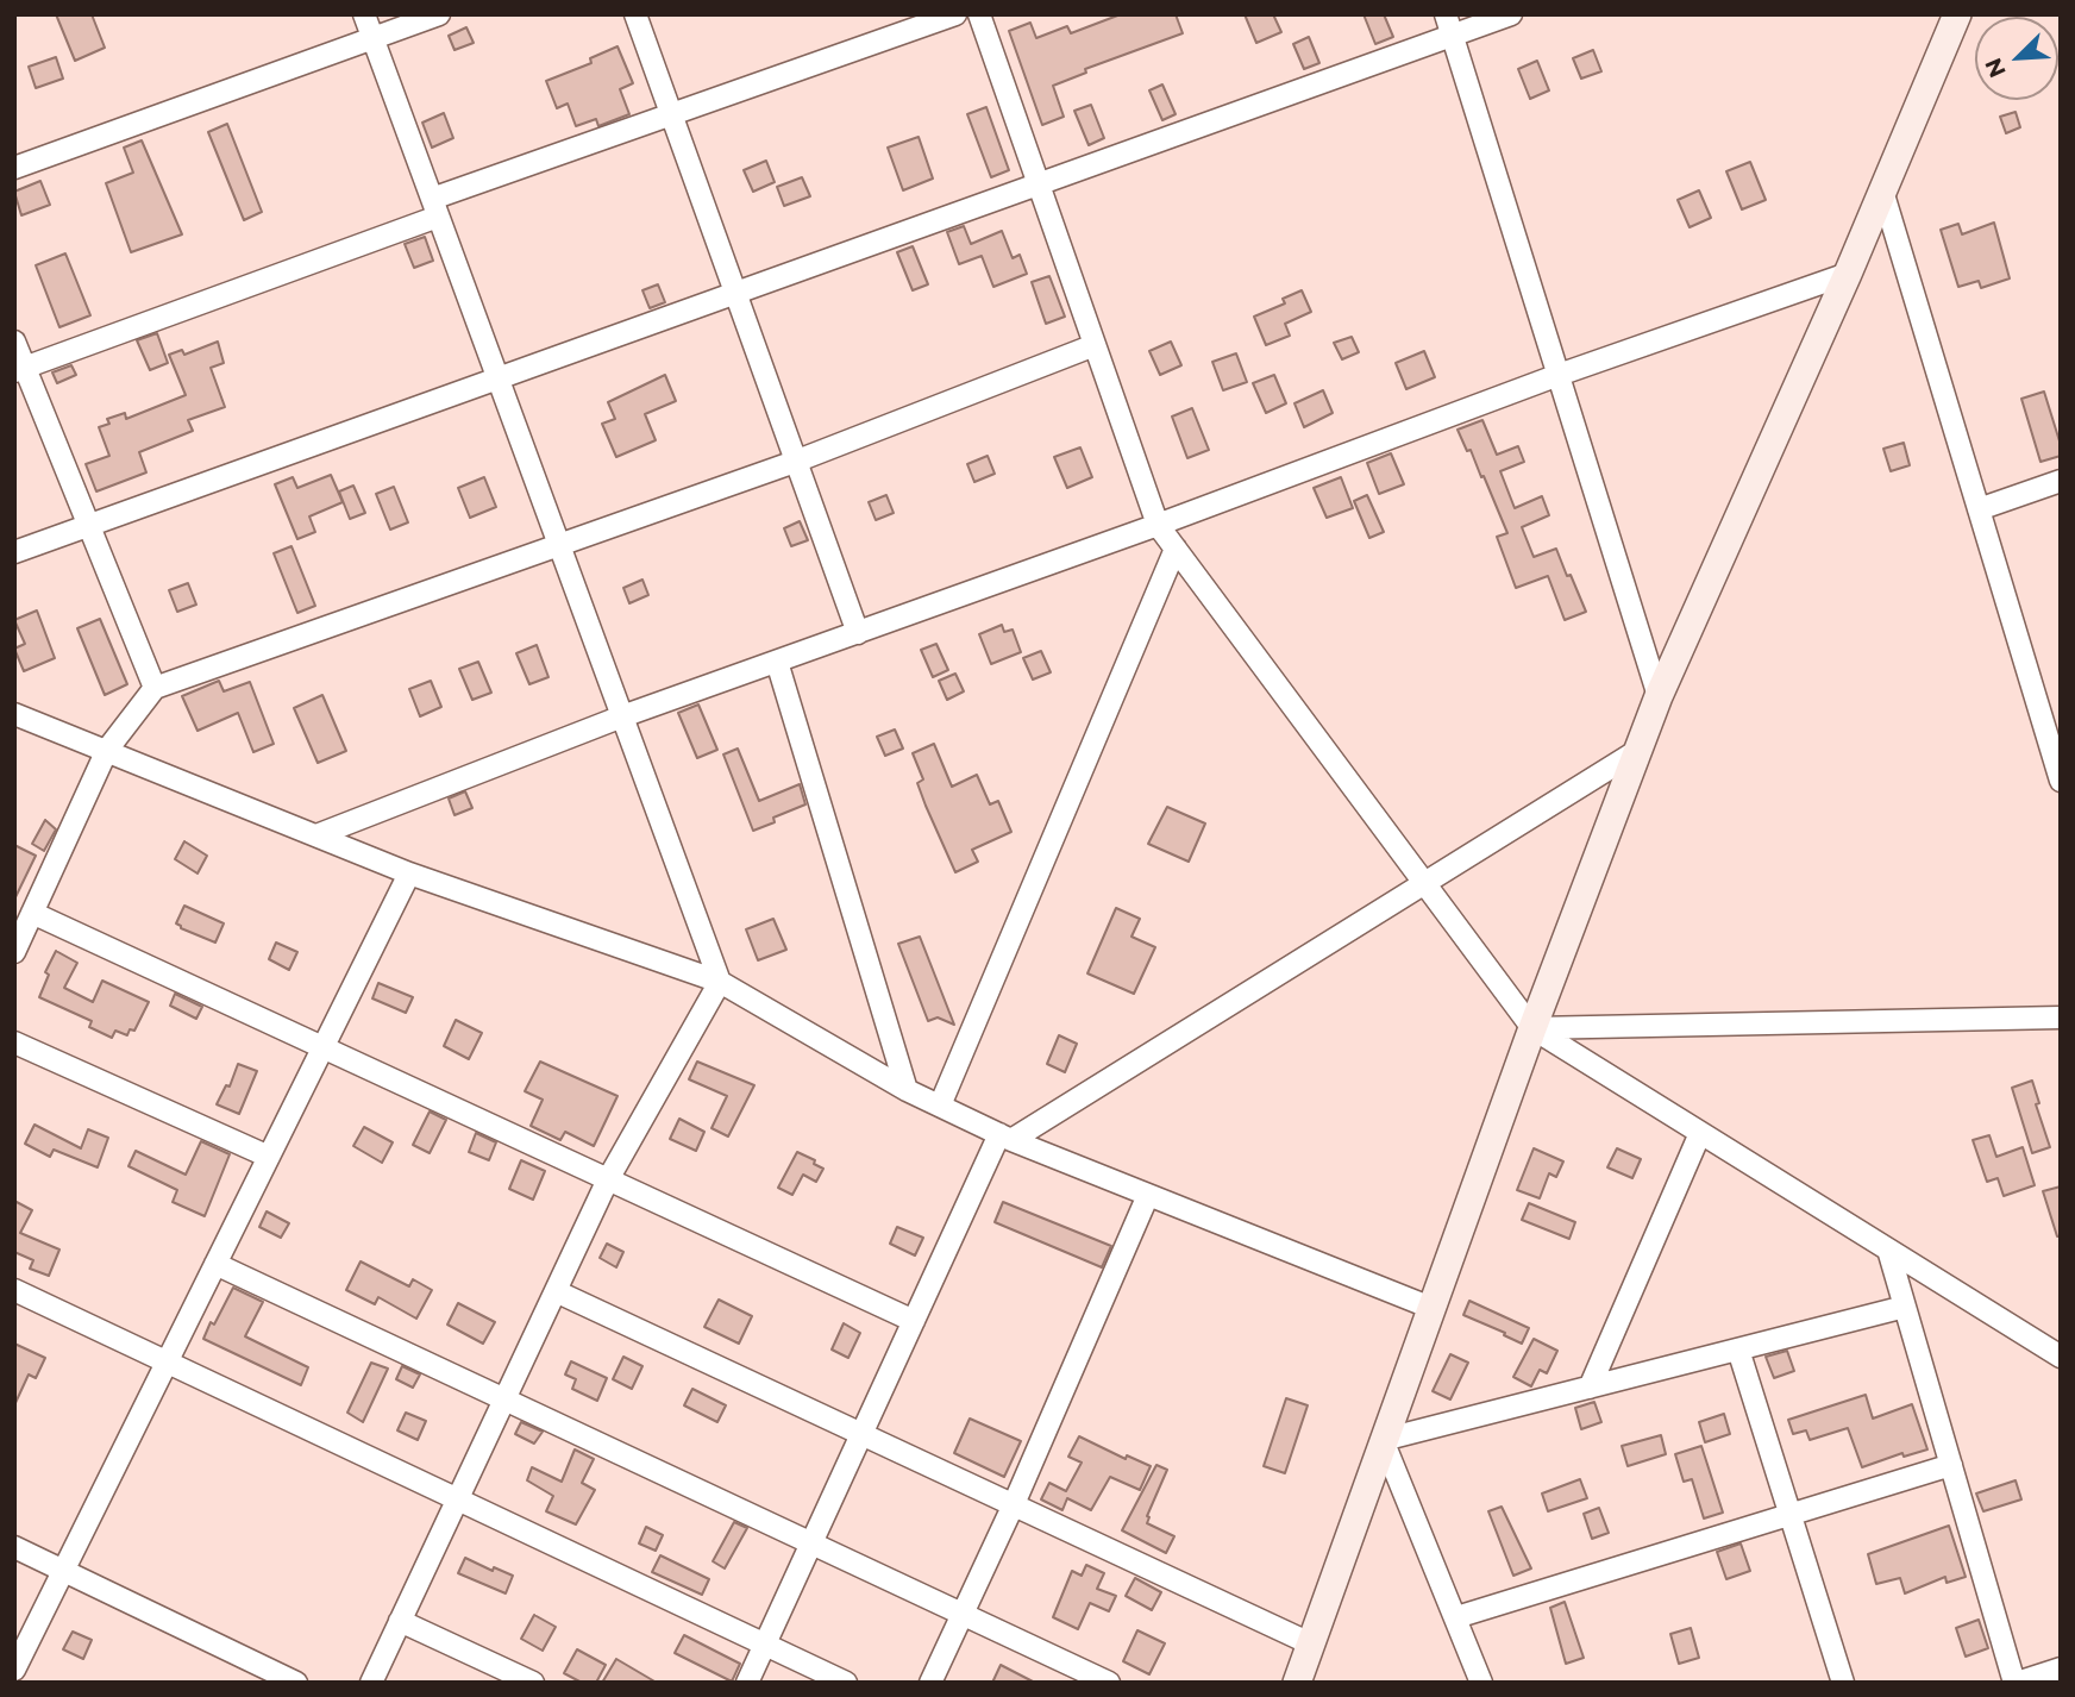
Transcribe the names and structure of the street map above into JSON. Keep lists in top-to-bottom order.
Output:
{
  "north": "bottom left"
}
